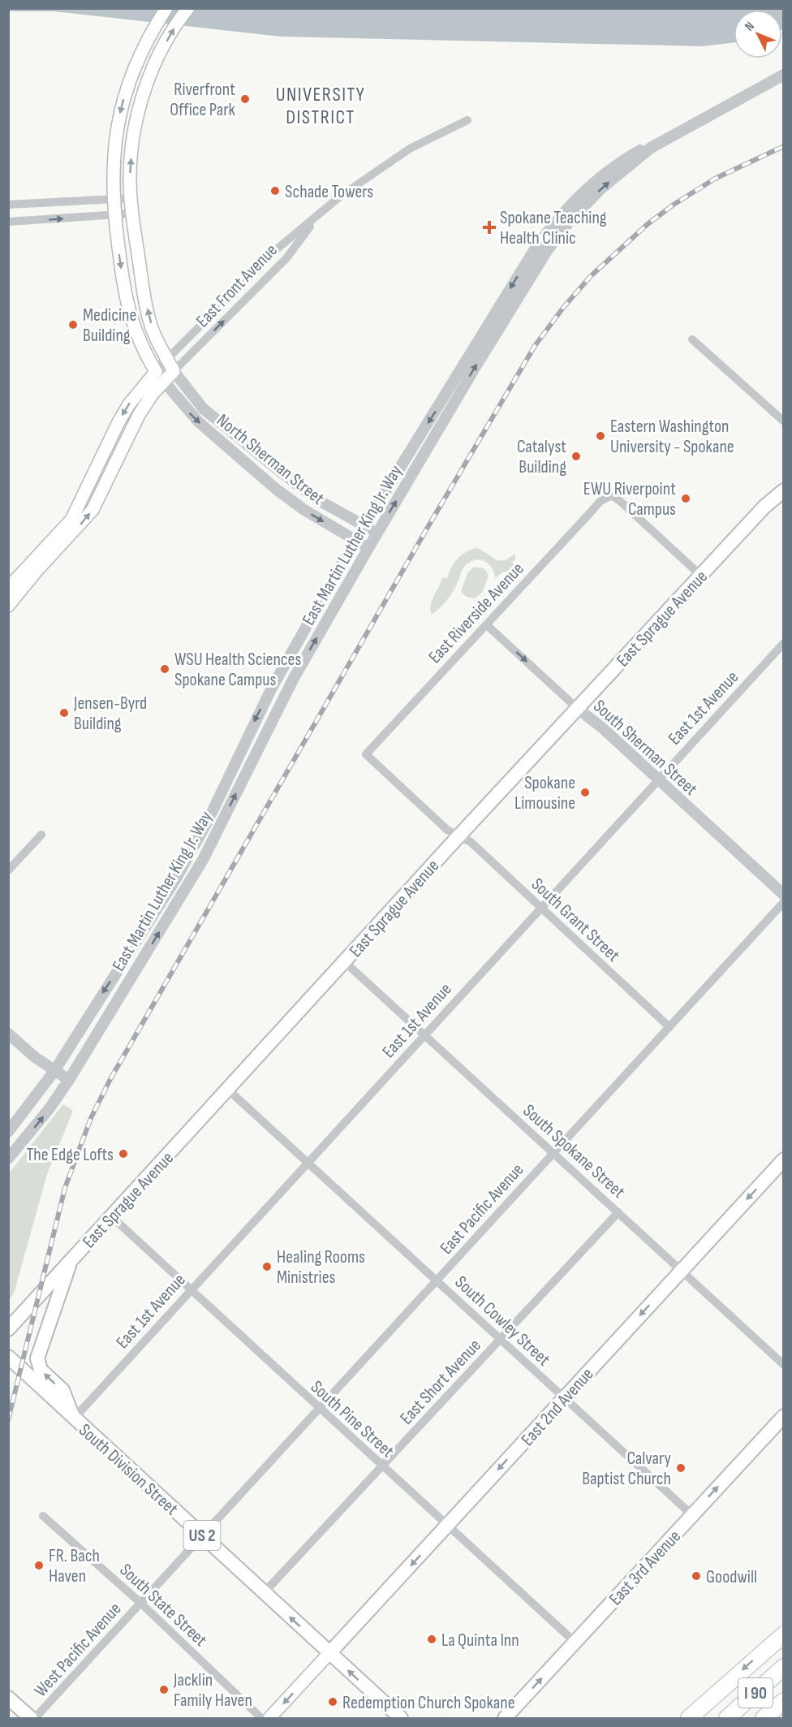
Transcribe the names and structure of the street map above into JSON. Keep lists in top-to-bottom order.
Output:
{
  "streets": {
    "highway": ["I 90"],
    "main road": [
      "East Sprague Avenue",
      "East 2nd Avenue",
      "South Division Street",
      "US 2",
      "East 3rd Avenue"
    ],
    "street": [
      "East Front Avenue",
      "North Sherman Street",
      "East Martin Luther King Jr. Way",
      "East Riverside Avenue",
      "East 1st Avenue",
      "South Sherman Street",
      "South Grant Street",
      "South Spokane Street",
      "East Pacific Avenue",
      "South Cowley Street",
      "East Short Avenue",
      "South Pine Street",
      "South State Street",
      "West Pacific Avenue"
    ]
  },
  "crossings": [
    ["East Front Avenue", "North Sherman Street"],
    ["North Sherman Street", "East Martin Luther King Jr. Way"],
    ["East Riverside Avenue", "East Sprague Avenue"],
    ["East Riverside Avenue", "South Sherman Street"],
    ["East Riverside Avenue", "South Grant Street"],
    ["East Sprague Avenue", "South Sherman Street"],
    ["East Sprague Avenue", "South Grant Street"],
    ["East Sprague Avenue", "South Spokane Street"],
    ["East Sprague Avenue", "South Cowley Street"],
    ["East Sprague Avenue", "South Pine Street"],
    ["East 1st Avenue", "South Sherman Street"],
    ["East 1st Avenue", "South Grant Street"],
    ["East 1st Avenue", "South Spokane Street"],
    ["East 1st Avenue", "South Cowley Street"],
    ["East 1st Avenue", "South Pine Street"],
    ["East 1st Avenue", "South Division Street"],
    ["South Grant Street", "East Pacific Avenue"],
    ["South Spokane Street", "East Pacific Avenue"],
    ["South Spokane Street", "East Short Avenue"],
    ["South Spokane Street", "East 2nd Avenue"],
    ["East Pacific Avenue", "South Cowley Street"],
    ["East Pacific Avenue", "South Pine Street"],
    ["East Pacific Avenue", "South Division Street"],
    ["East Pacific Avenue", "West Pacific Avenue"],
    ["South Cowley Street", "East Short Avenue"],
    ["South Cowley Street", "East 2nd Avenue"],
    ["South Cowley Street", "East 3rd Avenue"],
    ["East Short Avenue", "South Pine Street"],
    ["East Short Avenue", "South Division Street"],
    ["East 2nd Avenue", "South Pine Street"],
    ["East 2nd Avenue", "South Division Street"],
    ["South Pine Street", "East 3rd Avenue"],
    ["South Division Street", "West Pacific Avenue"],
    ["South State Street", "West Pacific Avenue"]
  ],
  "one_way": ["East 2nd Avenue", "East 3rd Avenue"],
  "districts": ["UNIVERSITY DISTRICT"],
  "places": {
    "other": [
      "Riverfront Office Park",
      "Schade Towers",
      "Medicine Building",
      "Eastern Washington University - Spokane",
      "Catalyst Building",
      "EWU Riverpoint Campus",
      "WSU Health Sciences Spokane Campus",
      "Jensen-Byrd Building",
      "Spokane Limousine",
      "The Edge Lofts",
      "Healing Rooms Ministries",
      "Calvary Baptist Church",
      "FR. Bach Haven",
      "Goodwill",
      "La Quinta Inn",
      "Jacklin Family Haven",
      "Redemption Church Spokane"
    ],
    "health": ["Spokane Teaching Health Clinic"]
  },
  "north": "top left"
}
